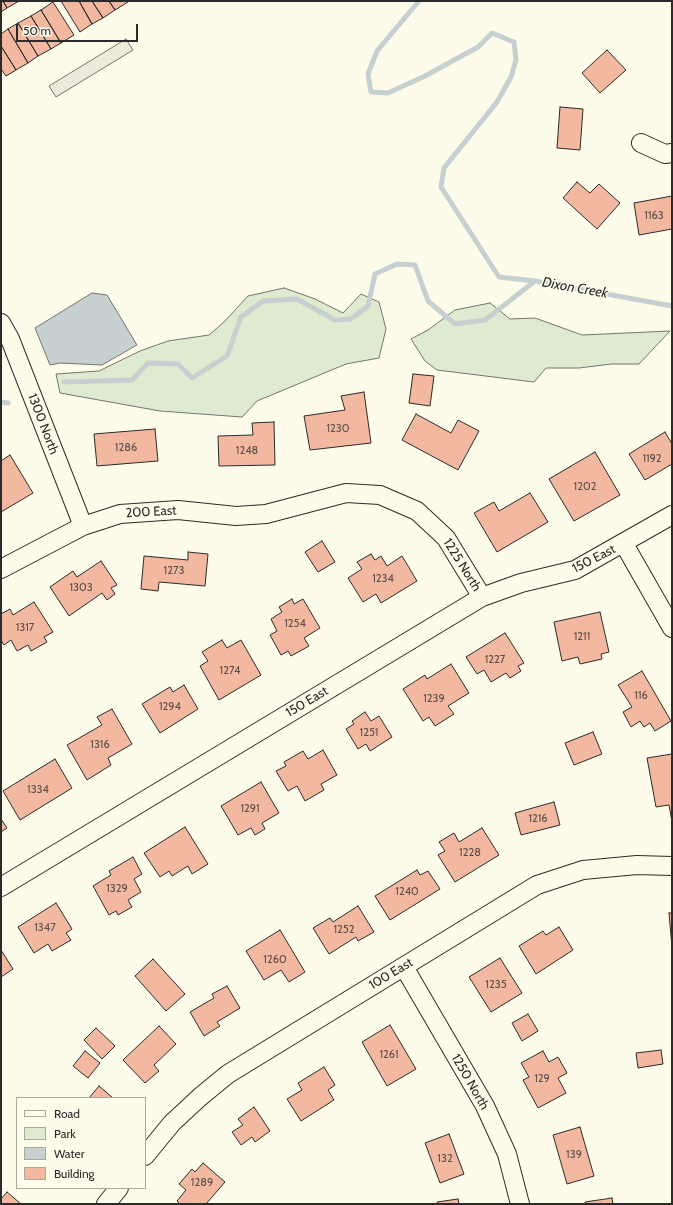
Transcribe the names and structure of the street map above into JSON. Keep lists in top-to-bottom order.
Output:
{
  "streets": {
    "street": [
      "1300 North",
      "200 East",
      "150 East",
      "1225 North",
      "100 East",
      "1250 North"
    ]
  },
  "crossings": [
    ["1300 North", "200 East"],
    ["200 East", "1225 North"],
    ["150 East", "1225 North"],
    ["100 East", "1250 North"]
  ],
  "water": ["Dixon Creek"],
  "house_numbers": [
    "1163",
    "1230",
    "1286",
    "1248",
    "1192",
    "1202",
    "1273",
    "1234",
    "1303",
    "1254",
    "1317",
    "1211",
    "1227",
    "1274",
    "116",
    "1239",
    "1294",
    "1251",
    "1316",
    "1334",
    "1291",
    "1216",
    "1228",
    "1329",
    "1240",
    "1347",
    "1252",
    "1260",
    "1235",
    "1261",
    "129",
    "139",
    "132",
    "1289"
  ],
  "legend": [
    "Road",
    "Park",
    "Water",
    "Building"
  ],
  "scale_bar": "50 m"
}
